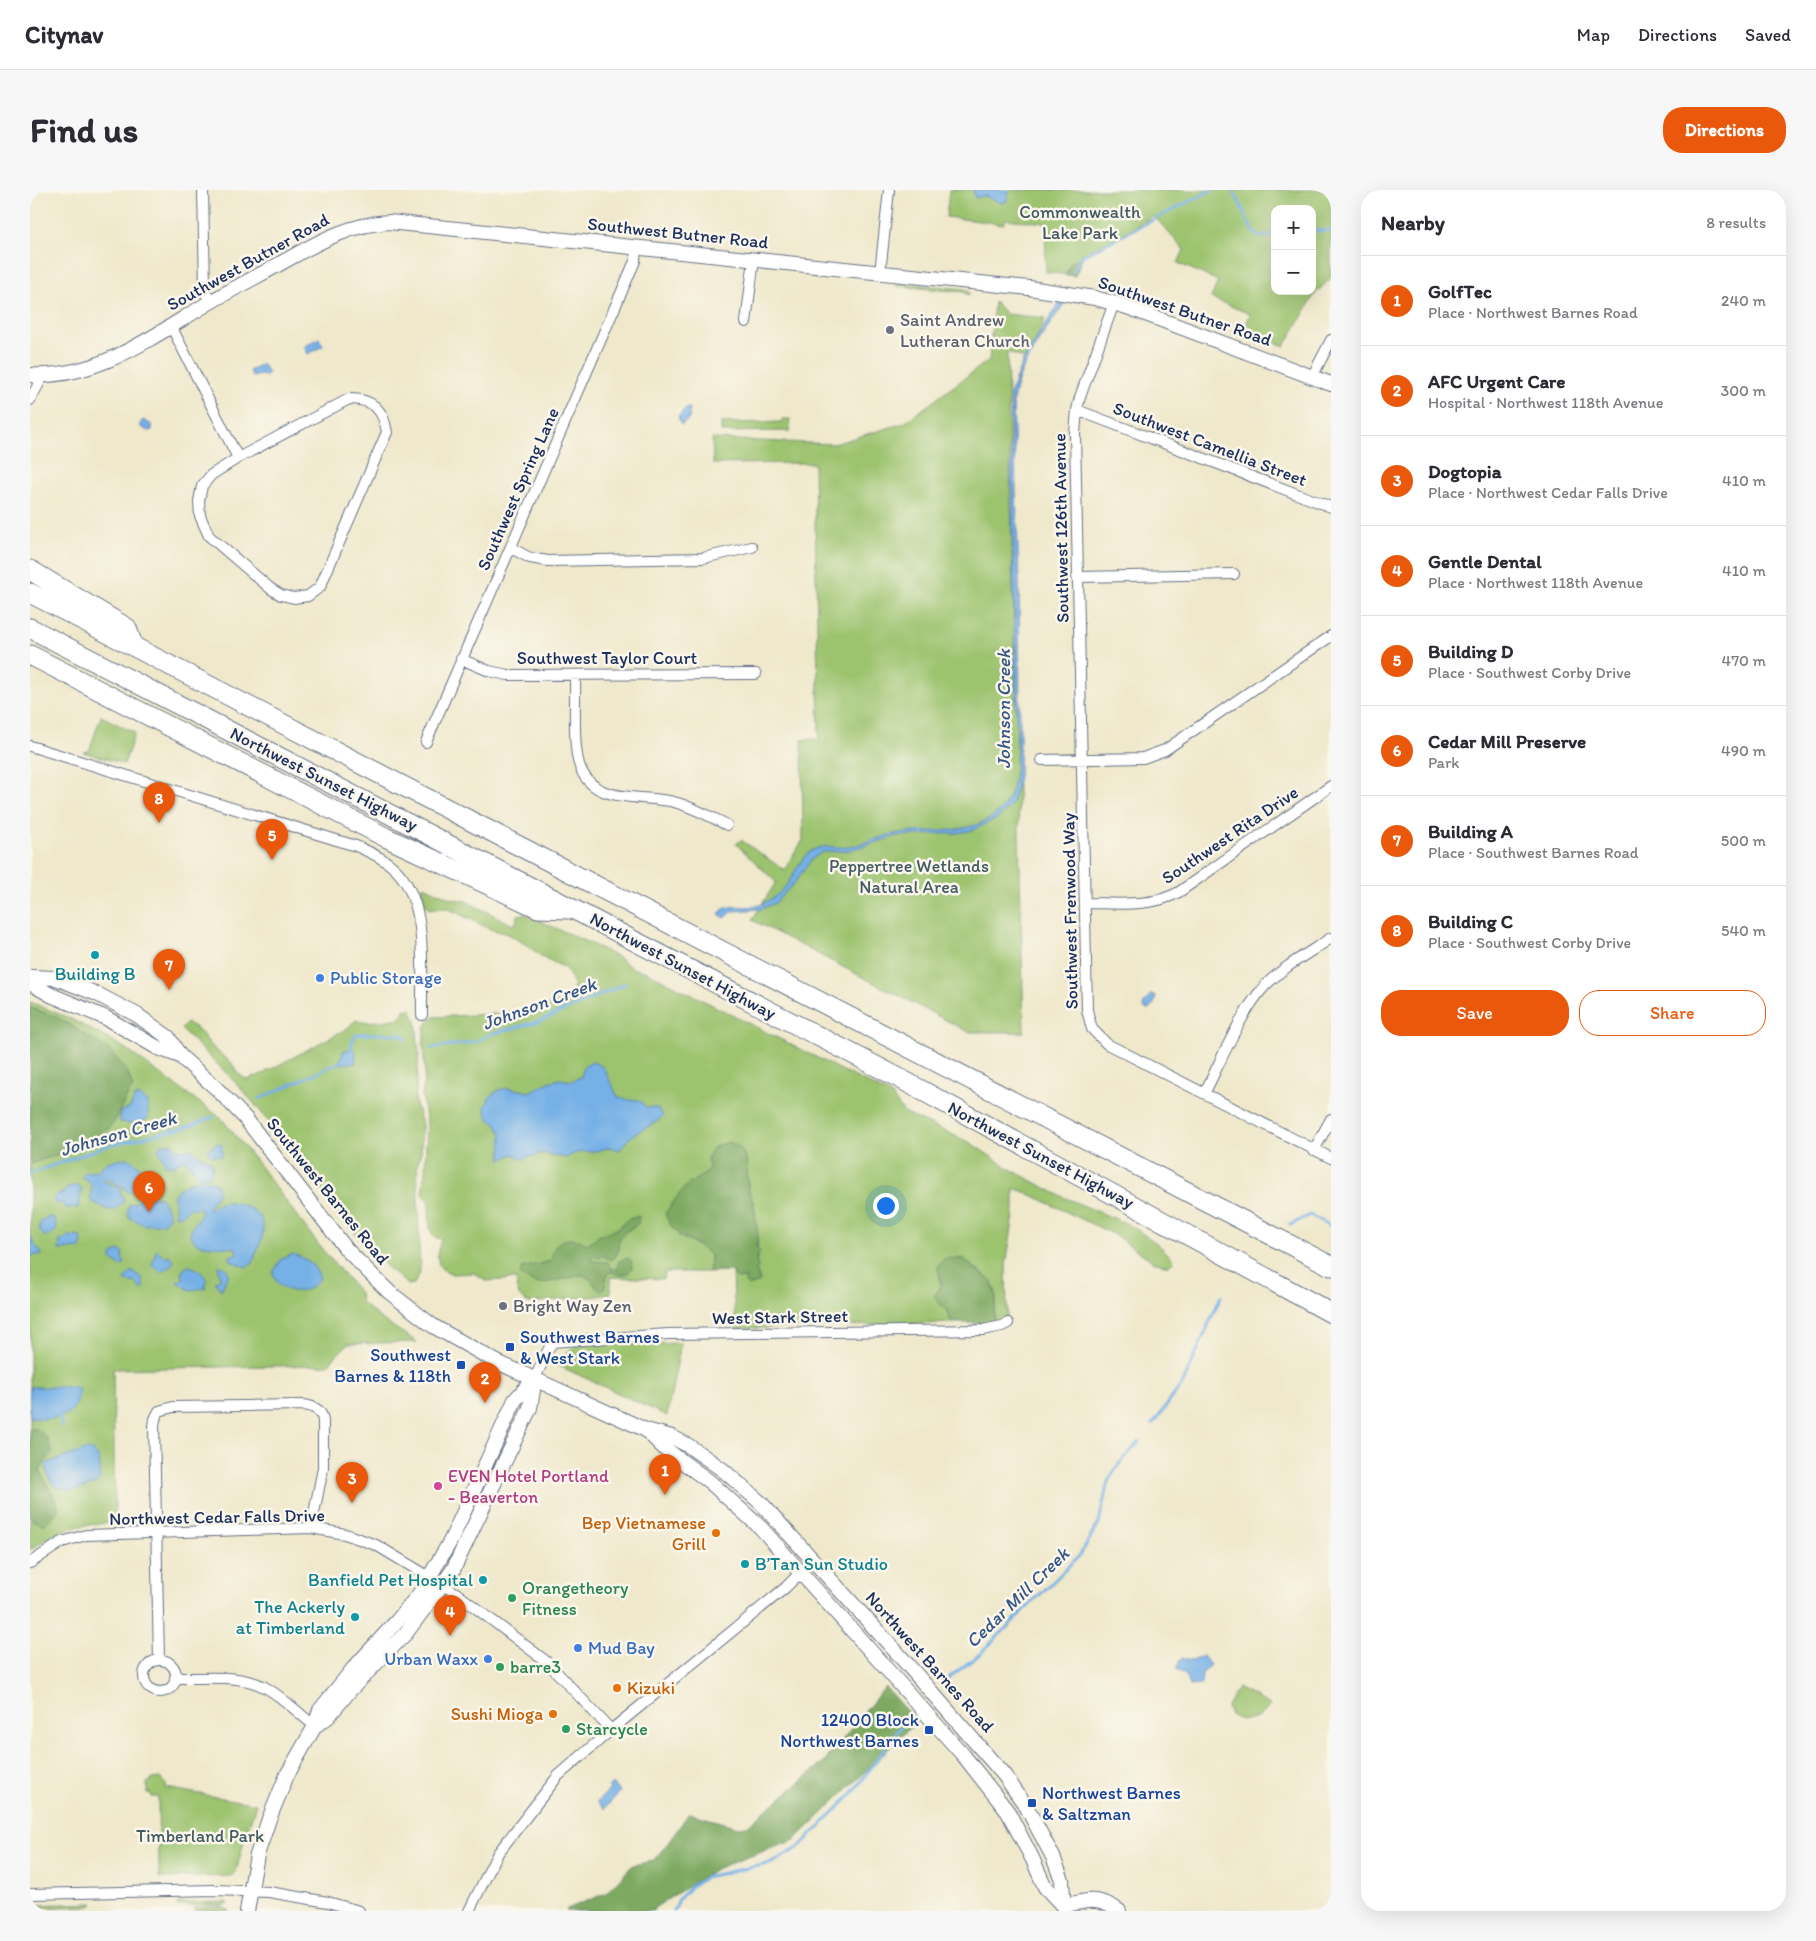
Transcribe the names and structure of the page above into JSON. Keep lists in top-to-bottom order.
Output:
{
  "streets": {
    "highway": ["Northwest Sunset Highway"],
    "street": [
      "Southwest Butner Road",
      "Southwest Camellia Street",
      "Southwest Spring Lane",
      "Southwest 126th Avenue",
      "Southwest Taylor Court",
      "Southwest Rita Drive",
      "Southwest Frenwood Way",
      "Southwest Barnes Road",
      "West Stark Street",
      "Northwest Cedar Falls Drive",
      "Northwest Barnes Road"
    ]
  },
  "crossings": [
    ["Southwest Butner Road", "Southwest Spring Lane"],
    ["Southwest Butner Road", "Southwest 126th Avenue"],
    ["Southwest Camellia Street", "Southwest 126th Avenue"],
    ["Southwest Spring Lane", "Southwest Taylor Court"],
    ["Southwest 126th Avenue", "Southwest Frenwood Way"],
    ["Southwest Rita Drive", "Southwest Frenwood Way"],
    ["Southwest Barnes Road", "West Stark Street"],
    ["Southwest Barnes Road", "Northwest Barnes Road"],
    ["West Stark Street", "Northwest Barnes Road"]
  ],
  "water": ["Johnson Creek", "Cedar Mill Creek"],
  "parks": ["Commonwealth Lake Park", "Peppertree Wetlands Natural Area", "Timberland Park"],
  "places": {
    "other": [
      "Saint Andrew Lutheran Church",
      "Building B",
      "Public Storage",
      "Bright Way Zen",
      "EVEN Hotel Portland - Beaverton",
      "Bep Vietnamese Grill",
      "B’Tan Sun Studio",
      "Banfield Pet Hospital",
      "Orangetheory Fitness",
      "The Ackerly at Timberland",
      "Mud Bay",
      "Urban Waxx",
      "barre3",
      "Kizuki",
      "Sushi Mioga",
      "Starcycle"
    ],
    "transit": [
      "Southwest Barnes & West Stark",
      "Southwest Barnes & 118th",
      "12400 Block Northwest Barnes",
      "Northwest Barnes & Saltzman"
    ]
  },
  "page": {
    "header": "Citynav",
    "nav": ["Map", "Directions", "Saved"],
    "buttons": [
      "Directions",
      ["Save", "Share"]
    ],
    "title": "Find us",
    "heading": ["Nearby", "8 results"],
    "map_buttons": ["+", "−"],
    "list": [
      {
        "mark": "1",
        "name": "GolfTec",
        "note": "Place · Northwest Barnes Road",
        "value": "240 m"
      },
      {
        "mark": "2",
        "name": "AFC Urgent Care",
        "note": "Hospital · Northwest 118th Avenue",
        "value": "300 m"
      },
      {
        "mark": "3",
        "name": "Dogtopia",
        "note": "Place · Northwest Cedar Falls Drive",
        "value": "410 m"
      },
      {
        "mark": "4",
        "name": "Gentle Dental",
        "note": "Place · Northwest 118th Avenue",
        "value": "410 m"
      },
      {
        "mark": "5",
        "name": "Building D",
        "note": "Place · Southwest Corby Drive",
        "value": "470 m"
      },
      {
        "mark": "6",
        "name": "Cedar Mill Preserve",
        "note": "Park",
        "value": "490 m"
      },
      {
        "mark": "7",
        "name": "Building A",
        "note": "Place · Southwest Barnes Road",
        "value": "500 m"
      },
      {
        "mark": "8",
        "name": "Building C",
        "note": "Place · Southwest Corby Drive",
        "value": "540 m"
      }
    ],
    "pins": [
      "8",
      "5",
      "7",
      "6",
      "2",
      "1",
      "3",
      "4"
    ]
  }
}
